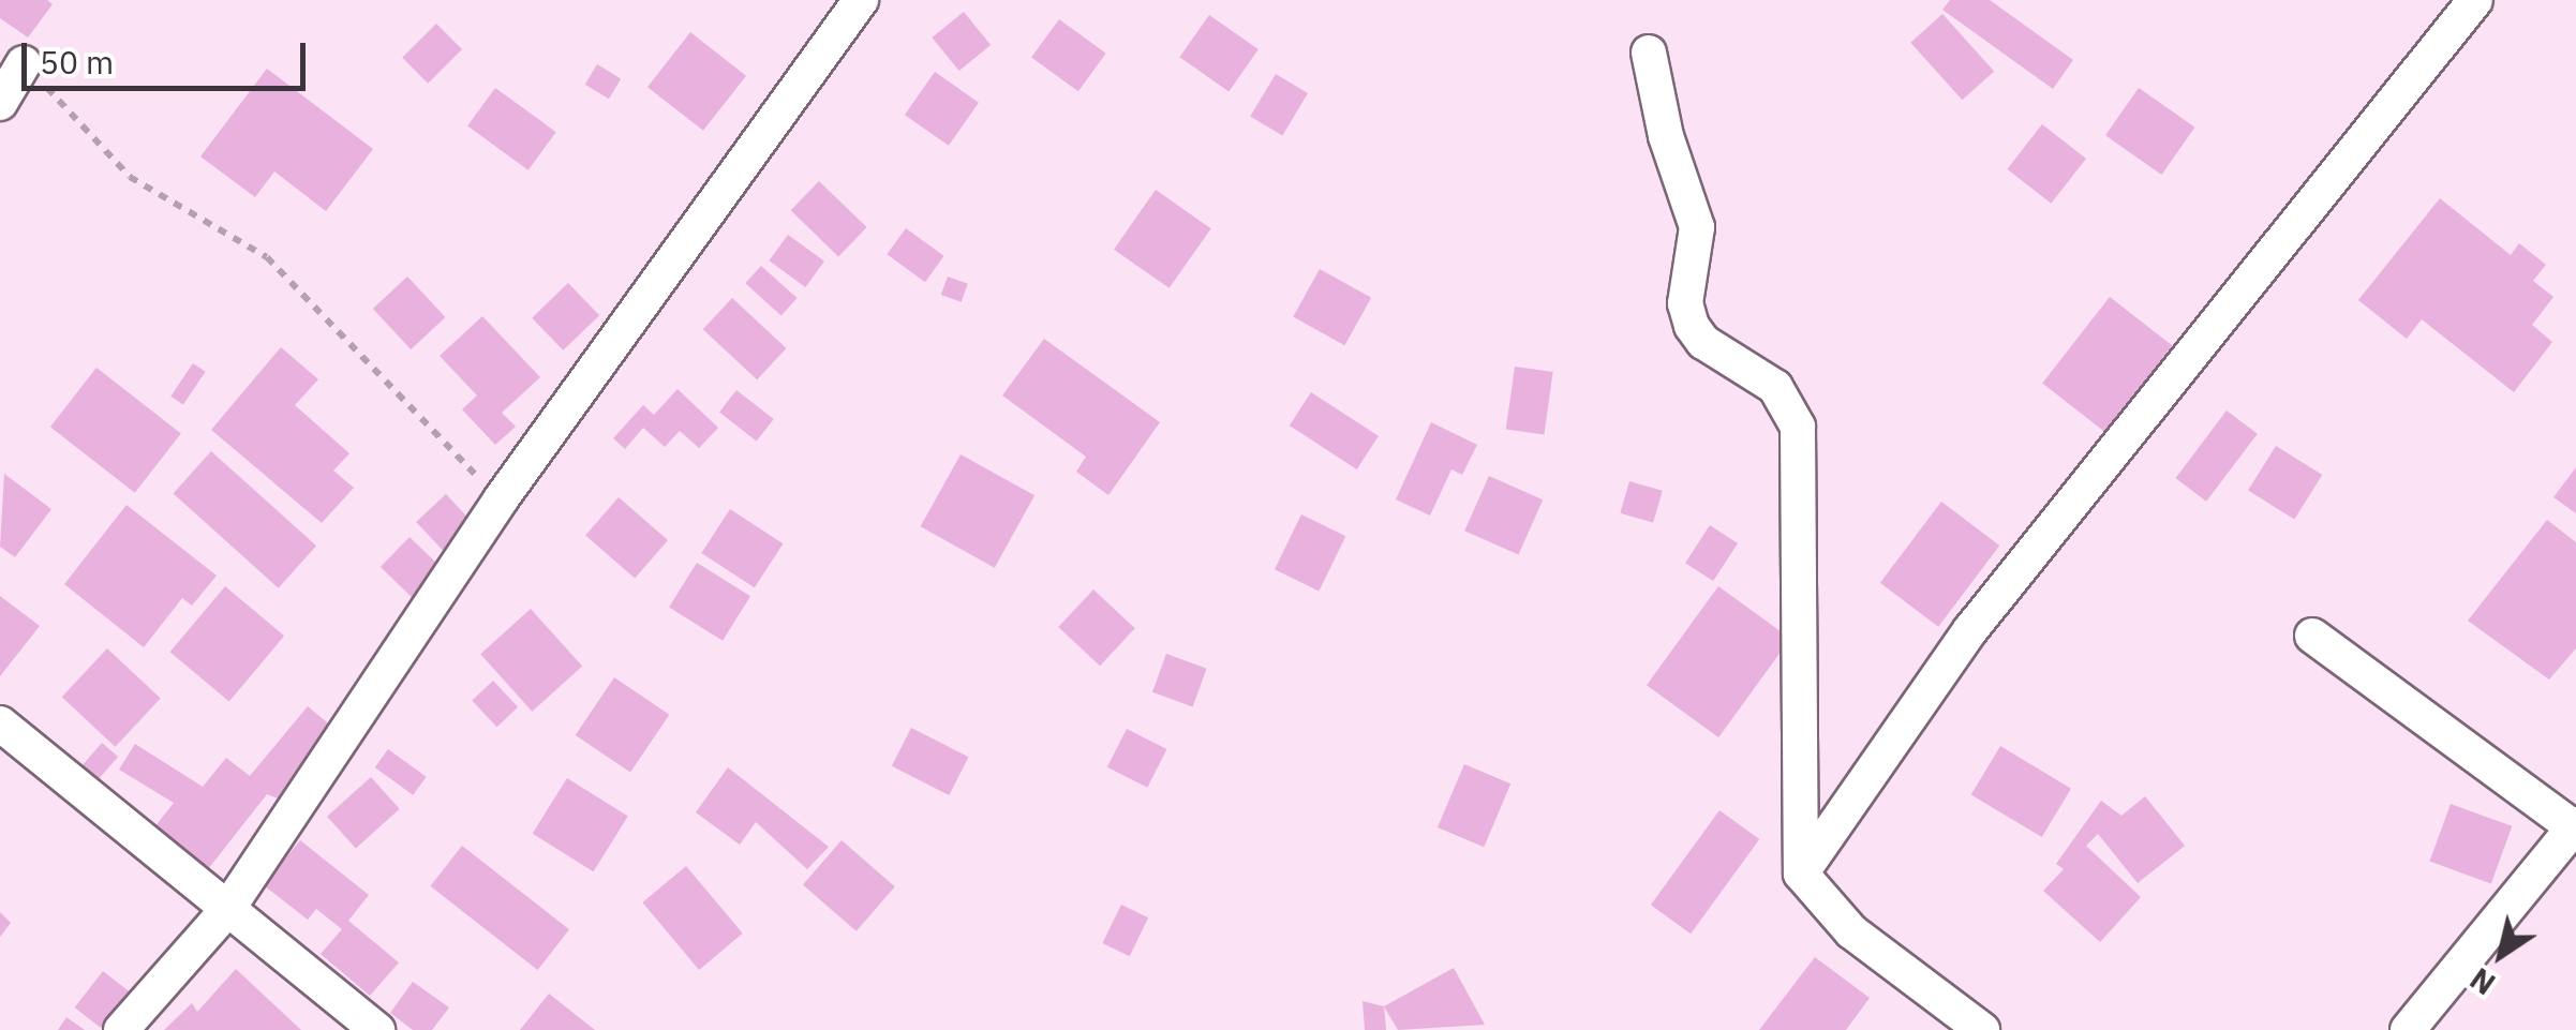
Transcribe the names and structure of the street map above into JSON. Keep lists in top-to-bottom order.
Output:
{
  "scale_bar": "50 m",
  "north": "bottom left"
}
